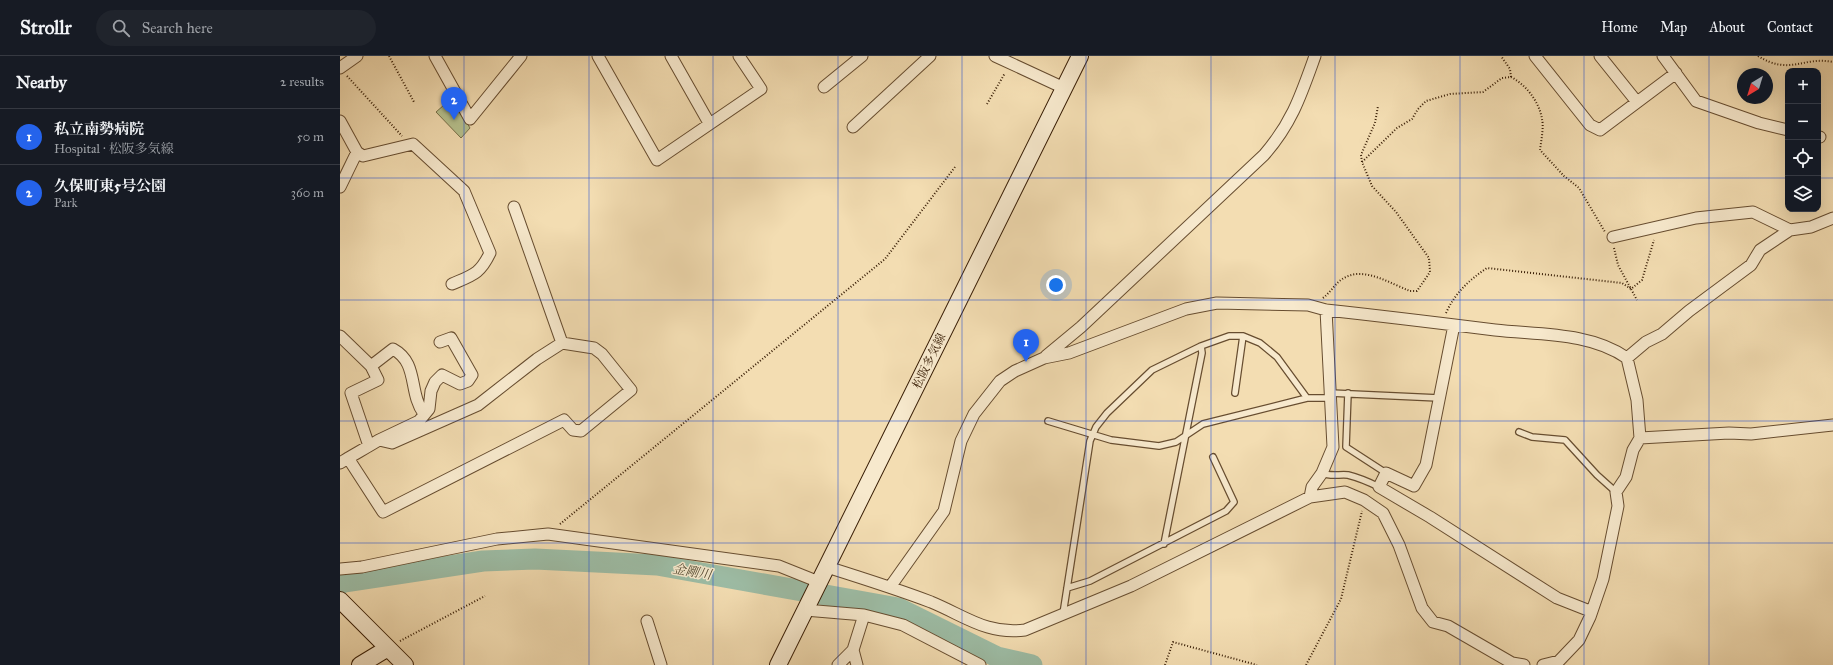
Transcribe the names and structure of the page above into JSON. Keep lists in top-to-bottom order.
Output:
{
  "streets": {
    "main road": ["松阪多気線"]
  },
  "water": ["金剛川"],
  "north": "bottom left",
  "page": {
    "header": "Strollr",
    "search": "Search here",
    "nav": [
      "Home",
      "Map",
      "About",
      "Contact"
    ],
    "heading": ["Nearby", "2 results"],
    "map_buttons": ["+", "−"],
    "pins": ["2", "1"],
    "list": [
      {
        "mark": "1",
        "name": "私立南勢病院",
        "note": "Hospital · 松阪多気線",
        "value": "50 m"
      },
      {
        "mark": "2",
        "name": "久保町東5号公園",
        "note": "Park",
        "value": "360 m"
      }
    ]
  }
}
